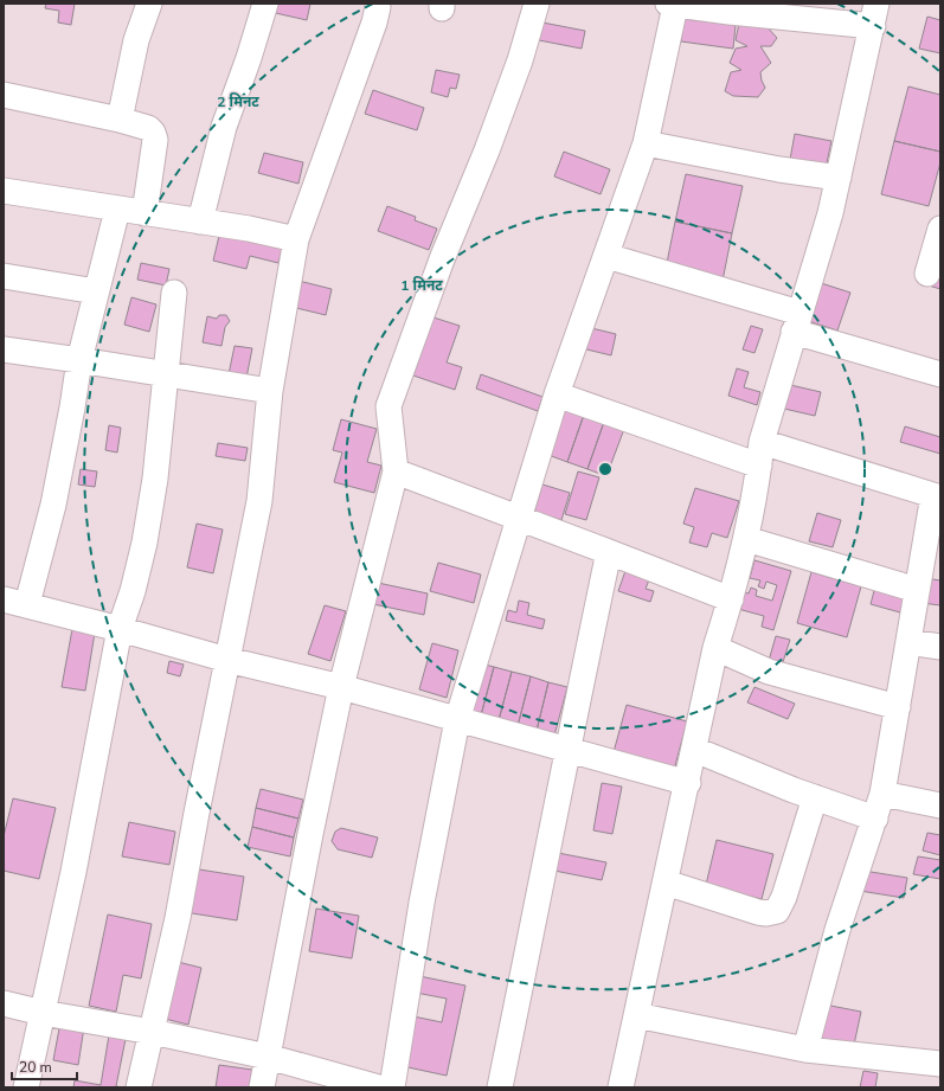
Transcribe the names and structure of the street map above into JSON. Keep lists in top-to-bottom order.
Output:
{
  "scale_bar": "20 m",
  "rings": ["2 मिनट", "1 मिनट"]
}
